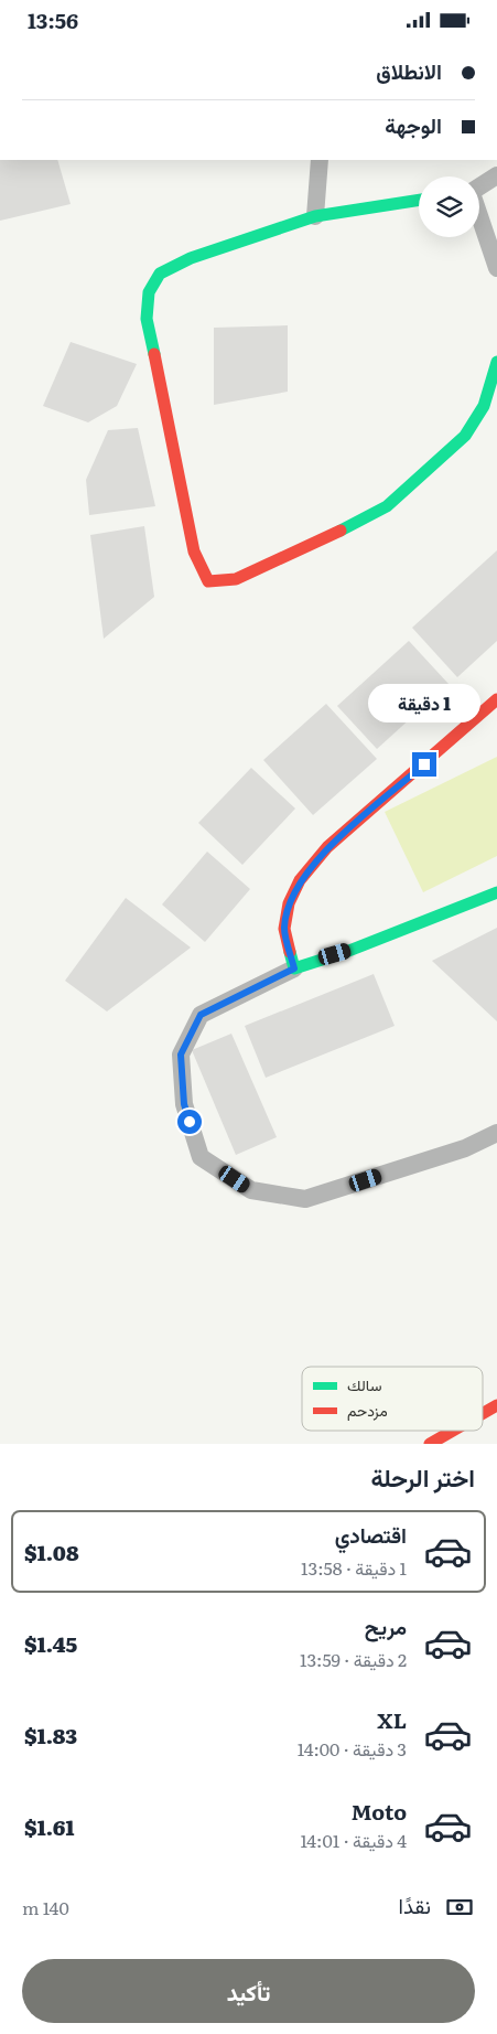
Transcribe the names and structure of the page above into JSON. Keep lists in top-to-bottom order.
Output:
{
  "legend": ["سالك", "مزدحم"],
  "page": {
    "status": "13:56",
    "banner": ["الانطلاق", "الوجهة"],
    "bubble": "1 دقيقة",
    "heading": "اختر الرحلة",
    "list": [
      {
        "name": "اقتصادي",
        "note": "1 دقيقة · 13:58",
        "value": "$1.08"
      },
      {
        "name": "مريح",
        "note": "2 دقيقة · 13:59",
        "value": "$1.45"
      },
      {
        "name": "XL",
        "note": "3 دقيقة · 14:00",
        "value": "$1.83"
      },
      {
        "name": "Moto",
        "note": "4 دقيقة · 14:01",
        "value": "$1.61"
      }
    ],
    "pay": ["نقدًا", "140 m"],
    "buttons": "تأكيد"
  }
}
